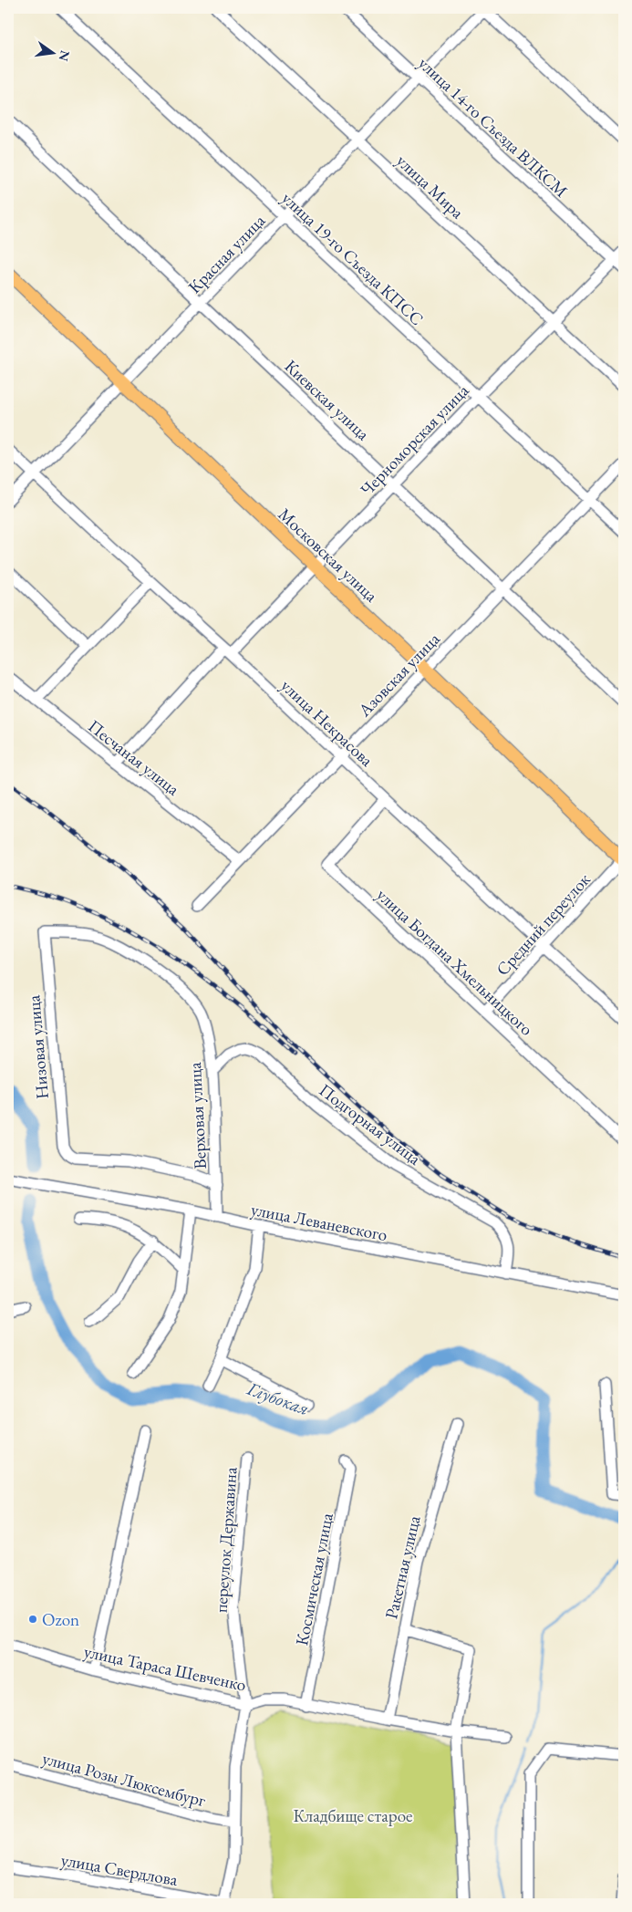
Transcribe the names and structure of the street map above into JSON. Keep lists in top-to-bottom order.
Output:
{
  "streets": {
    "main road": ["Московская улица"],
    "street": [
      "улица 14-го Съезда ВЛКСМ",
      "улица Мира",
      "Красная улица",
      "улица 19-го Съезда КПСС",
      "Киевская улица",
      "Черноморская улица",
      "Азовская улица",
      "улица Некрасова",
      "Песчаная улица",
      "Средний переулок",
      "улица Богдана Хмельницкого",
      "Низовая улица",
      "Верховая улица",
      "Подгорная улица",
      "улица Леваневского",
      "переулок Державина",
      "Ракетная улица",
      "Космическая улица",
      "улица Тараса Шевченко",
      "улица Розы Люксембург",
      "улица Свердлова"
    ]
  },
  "crossings": [
    ["улица 14-го Съезда ВЛКСМ", "Красная улица"],
    ["улица 14-го Съезда ВЛКСМ", "Черноморская улица"],
    ["улица Мира", "Красная улица"],
    ["улица Мира", "Черноморская улица"],
    ["Красная улица", "улица 19-го Съезда КПСС"],
    ["Красная улица", "Киевская улица"],
    ["Красная улица", "Московская улица"],
    ["Красная улица", "улица Некрасова"],
    ["улица 19-го Съезда КПСС", "Черноморская улица"],
    ["улица 19-го Съезда КПСС", "Азовская улица"],
    ["Киевская улица", "Черноморская улица"],
    ["Киевская улица", "Азовская улица"],
    ["Черноморская улица", "Московская улица"],
    ["Черноморская улица", "улица Некрасова"],
    ["Черноморская улица", "Песчаная улица"],
    ["Московская улица", "Азовская улица"],
    ["Московская улица", "Средний переулок"],
    ["Азовская улица", "улица Некрасова"],
    ["Азовская улица", "Песчаная улица"],
    ["улица Некрасова", "Средний переулок"],
    ["улица Некрасова", "улица Богдана Хмельницкого"],
    ["Средний переулок", "улица Богдана Хмельницкого"],
    ["Низовая улица", "Верховая улица"],
    ["Верховая улица", "Подгорная улица"],
    ["Верховая улица", "улица Леваневского"],
    ["Подгорная улица", "улица Леваневского"],
    ["переулок Державина", "улица Тараса Шевченко"],
    ["переулок Державина", "улица Розы Люксембург"],
    ["переулок Державина", "улица Свердлова"],
    ["Ракетная улица", "улица Тараса Шевченко"],
    ["Космическая улица", "улица Тараса Шевченко"]
  ],
  "water": ["Глубокая"],
  "parks": ["Кладбище старое"],
  "places": ["Ozon"],
  "north": "right"
}
